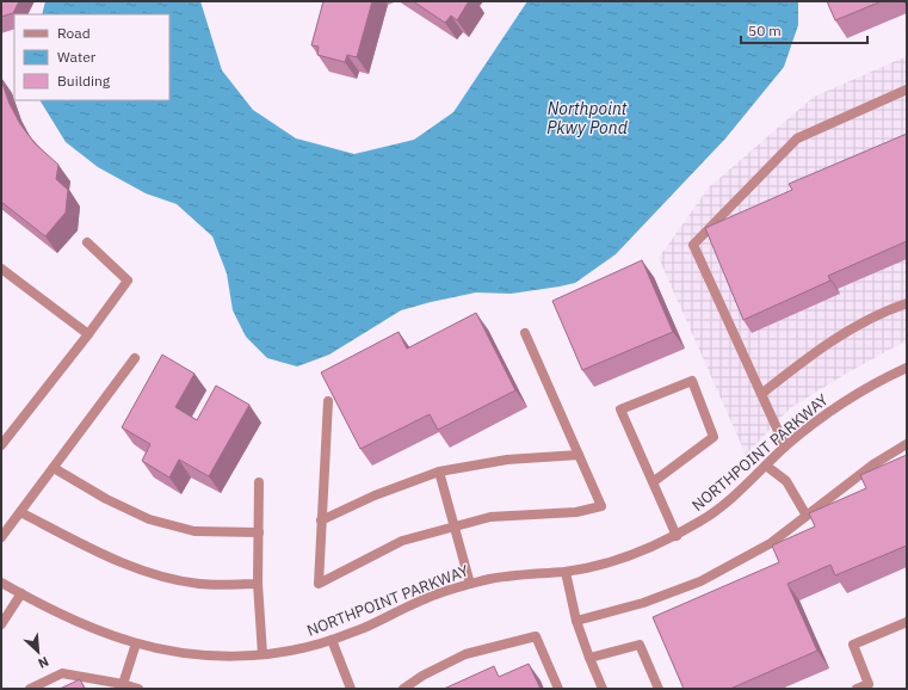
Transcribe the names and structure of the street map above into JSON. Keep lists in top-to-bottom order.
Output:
{
  "streets": {
    "street": ["NORTHPOINT PARKWAY"]
  },
  "water": ["Northpoint Pkwy Pond"],
  "legend": ["Road", "Water", "Building"],
  "scale_bar": "50 m",
  "north": "bottom right"
}
